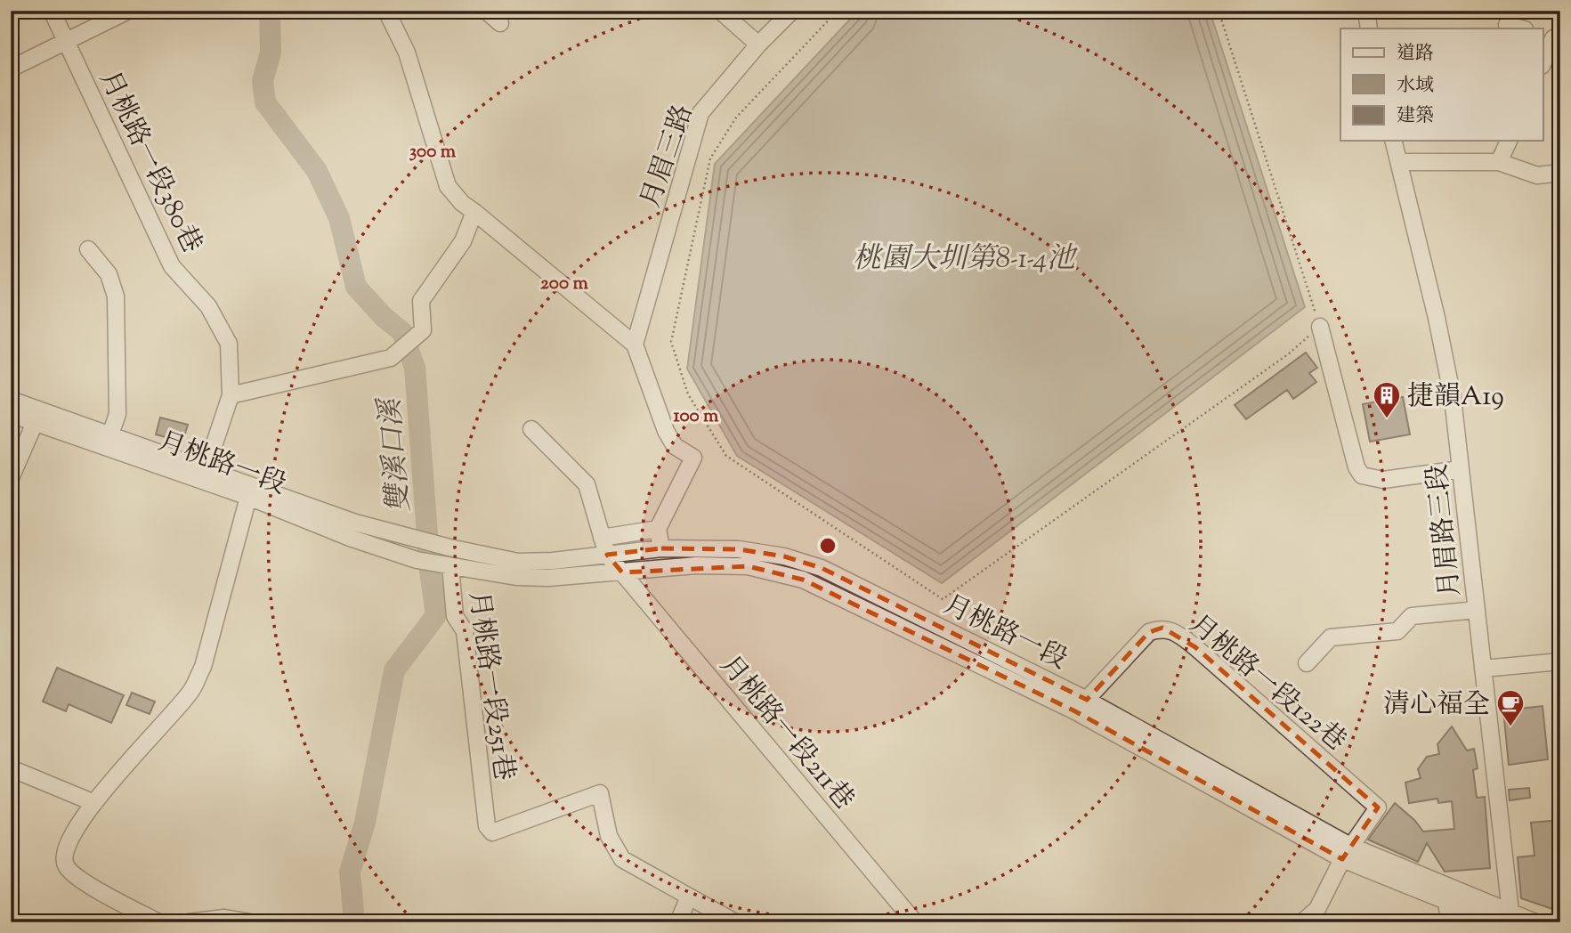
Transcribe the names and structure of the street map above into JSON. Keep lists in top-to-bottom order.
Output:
{
  "streets": {
    "street": [
      "月眉三路",
      "月桃路一段380巷",
      "月桃路一段",
      "月眉路三段",
      "月桃路一段122巷",
      "月桃路一段251巷",
      "月桃路一段211巷"
    ]
  },
  "crossings": [
    ["月桃路一段380巷", "月桃路一段"],
    ["月桃路一段", "月眉路三段"],
    ["月桃路一段", "月桃路一段122巷"],
    ["月桃路一段", "月桃路一段251巷"],
    ["月桃路一段", "月桃路一段211巷"]
  ],
  "water": ["桃園大圳第8-1-4池", "雙溪口溪"],
  "places": {
    "building": ["捷韻A19"],
    "cafe": ["清心福全"]
  },
  "legend": ["道路", "水域", "建築"],
  "rings": ["300 m", "200 m", "100 m"]
}
